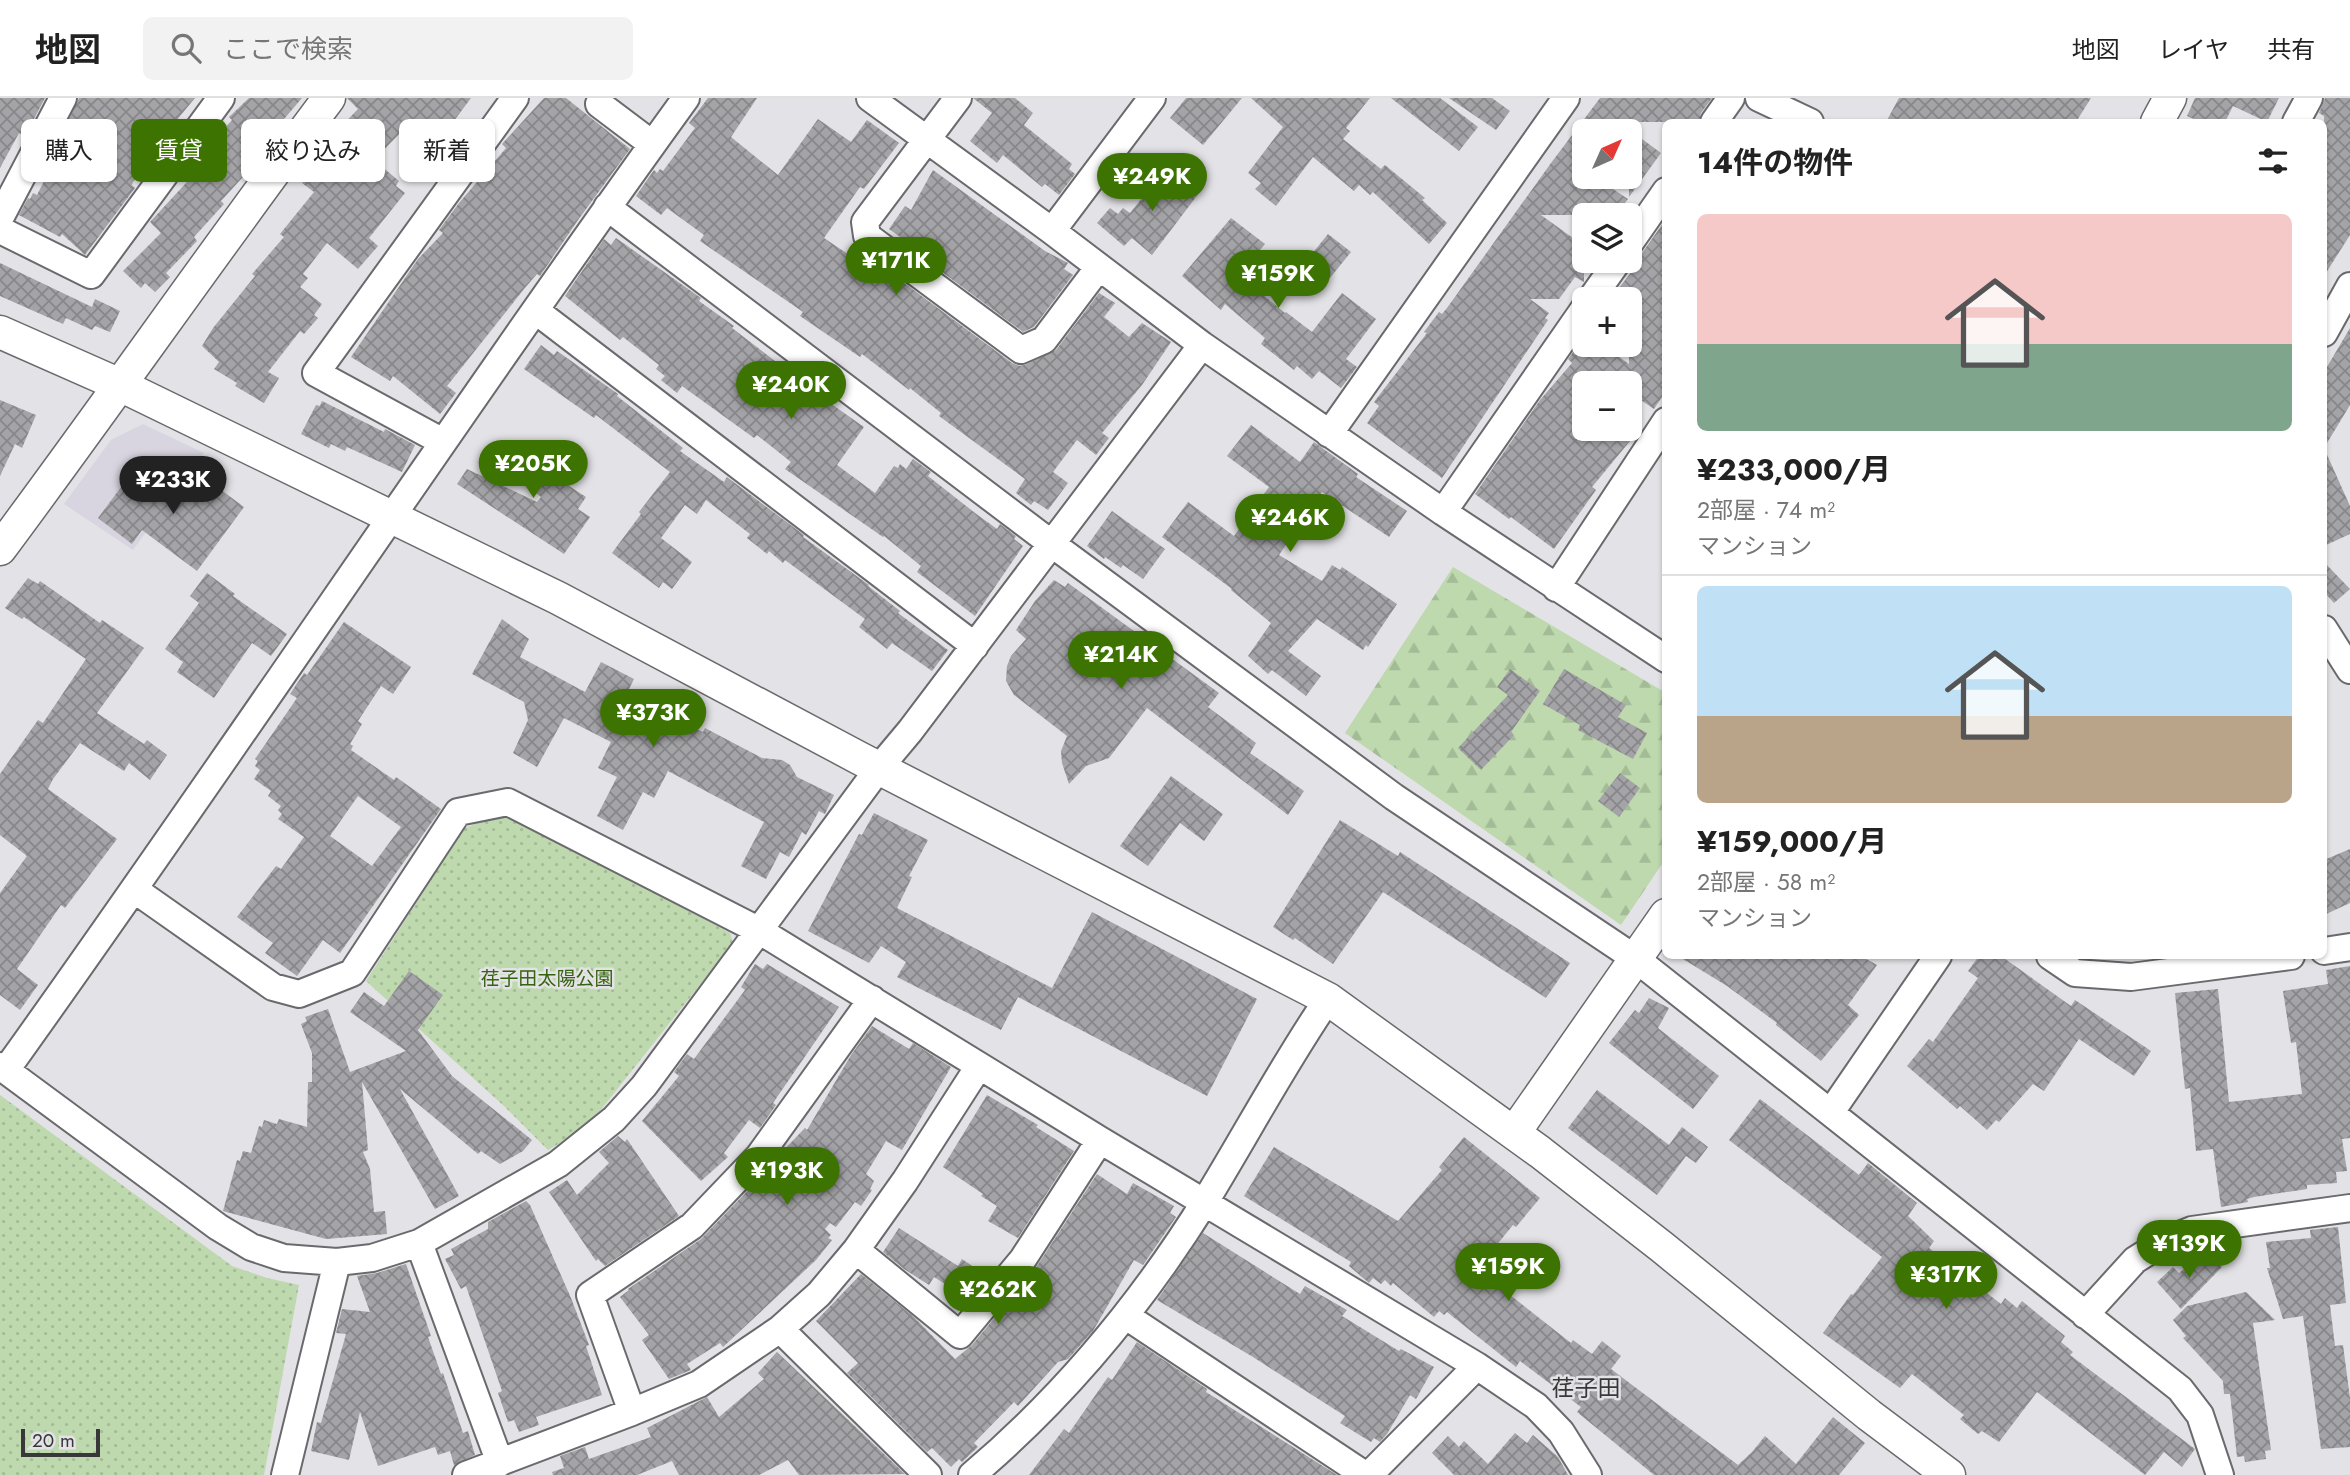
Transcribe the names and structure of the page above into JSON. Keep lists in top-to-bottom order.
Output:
{
  "districts": ["荏子田"],
  "parks": ["荏子田太陽公園"],
  "scale_bar": "20 m",
  "north": "top right",
  "page": {
    "header": "地図",
    "search": "ここで検索",
    "nav": ["地図", "レイヤ", "共有"],
    "map_buttons": ["+", "−"],
    "chip": [
      "購入",
      "賃貸",
      "絞り込み",
      "新着"
    ],
    "heading": "14件の物件",
    "price": [
      "¥249K",
      "¥171K",
      "¥159K",
      "¥240K",
      "¥205K",
      "¥233K",
      "¥246K",
      "¥214K",
      "¥373K",
      "¥193K",
      "¥139K",
      "¥159K",
      "¥317K",
      "¥262K"
    ],
    "list": [
      {
        "name": "¥233,000/月",
        "note": "2部屋 · 74 m² · マンション"
      },
      {
        "name": "¥159,000/月",
        "note": "2部屋 · 58 m² · マンション"
      }
    ],
    "scale": "20 m"
  }
}
